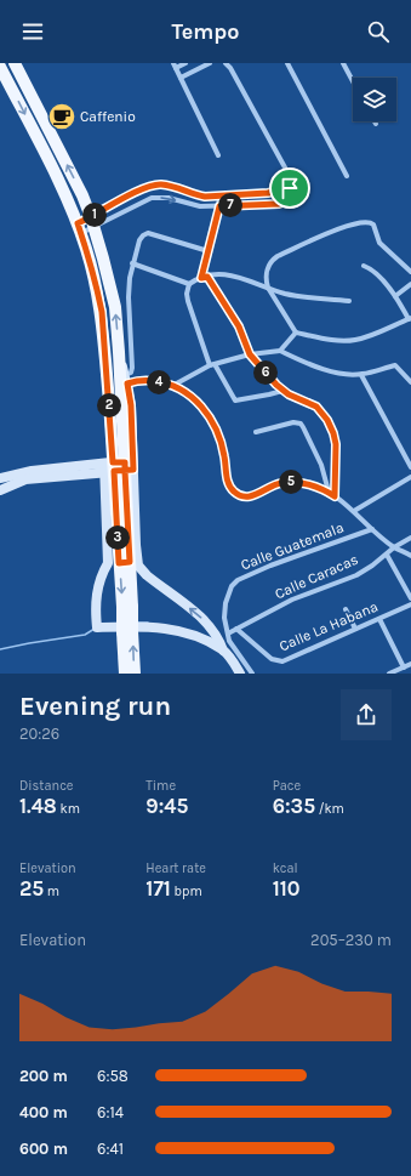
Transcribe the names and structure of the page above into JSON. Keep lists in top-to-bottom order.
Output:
{
  "streets": {
    "street": ["Calle Guatemala", "Calle Caracas", "Calle La Habana"]
  },
  "crossings": [
    ["Calle Guatemala", "Calle Caracas"],
    ["Calle Caracas", "Calle La Habana"]
  ],
  "places": {
    "cafe": ["Caffenio"]
  },
  "page": {
    "header": "Tempo",
    "pins": [
      "7",
      "1",
      "6",
      "4",
      "2",
      "5",
      "3"
    ],
    "heading": ["Evening run", "20:26"],
    "stats": [
      ["Distance", "1.48 km"],
      ["Time", "9:45"],
      ["Pace", "6:35 /km"],
      ["Elevation", "25 m"],
      ["Heart rate", "171 bpm"],
      ["kcal", "110"]
    ],
    "chart": ["Elevation", "205–230 m"],
    "list": [
      {
        "name": "200 m",
        "note": "6:58"
      },
      {
        "name": "400 m",
        "note": "6:14"
      },
      {
        "name": "600 m",
        "note": "6:41"
      }
    ]
  }
}
